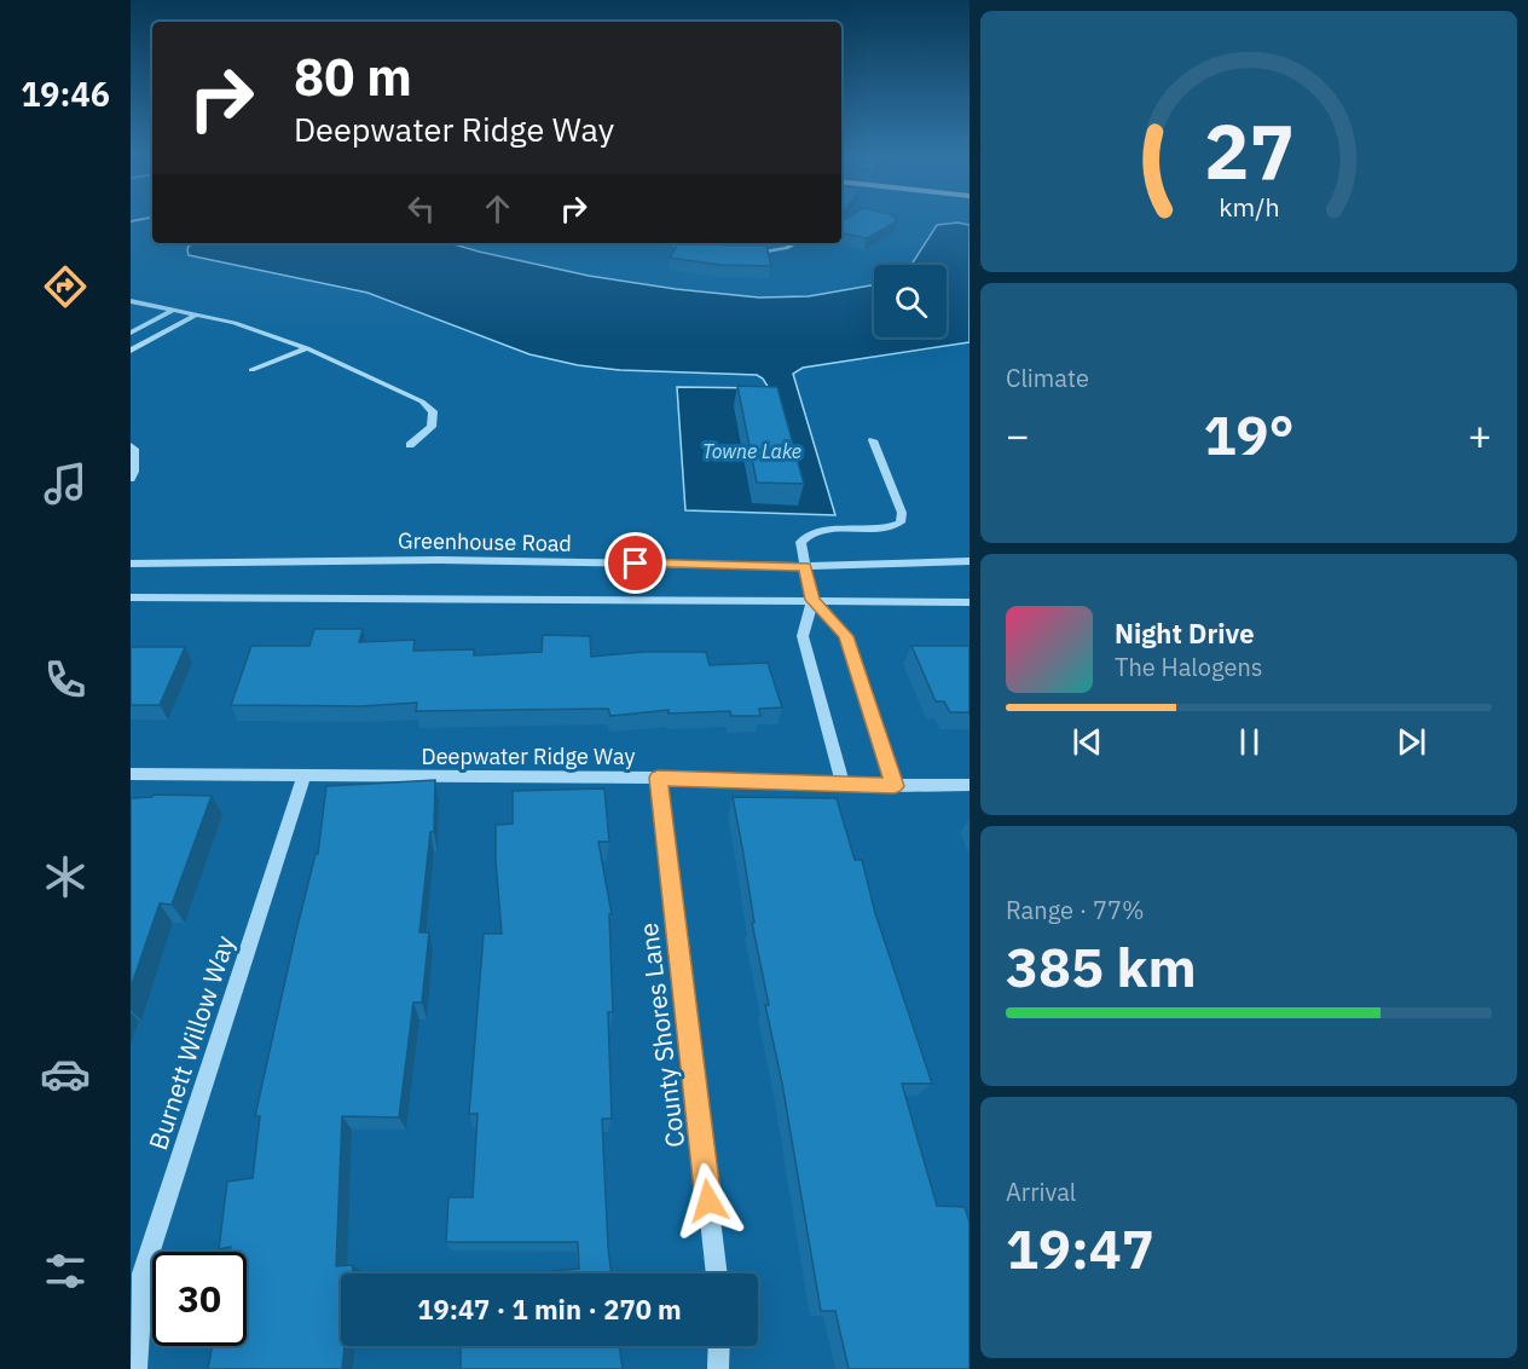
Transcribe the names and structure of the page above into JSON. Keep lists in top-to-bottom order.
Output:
{
  "streets": {
    "street": [
      "Greenhouse Road",
      "Deepwater Ridge Way",
      "County Shores Lane",
      "Burnett Willow Way"
    ]
  },
  "crossings": [
    ["Deepwater Ridge Way", "County Shores Lane"],
    ["Deepwater Ridge Way", "Burnett Willow Way"]
  ],
  "water": ["Towne Lake"],
  "page": {
    "tabs": "19:46",
    "turn": ["80 m", "Deepwater Ridge Way"],
    "tile": [
      "Climate",
      ["Range · 77%", "385 km"],
      ["Arrival", "19:47"]
    ],
    "heat": ["−", "19°", "+"],
    "song": ["Night Drive", "The Halogens"],
    "limit": "30",
    "trip": "19:47 · 1 min · 270 m",
    "gauge": ["27", "km/h"]
  }
}
